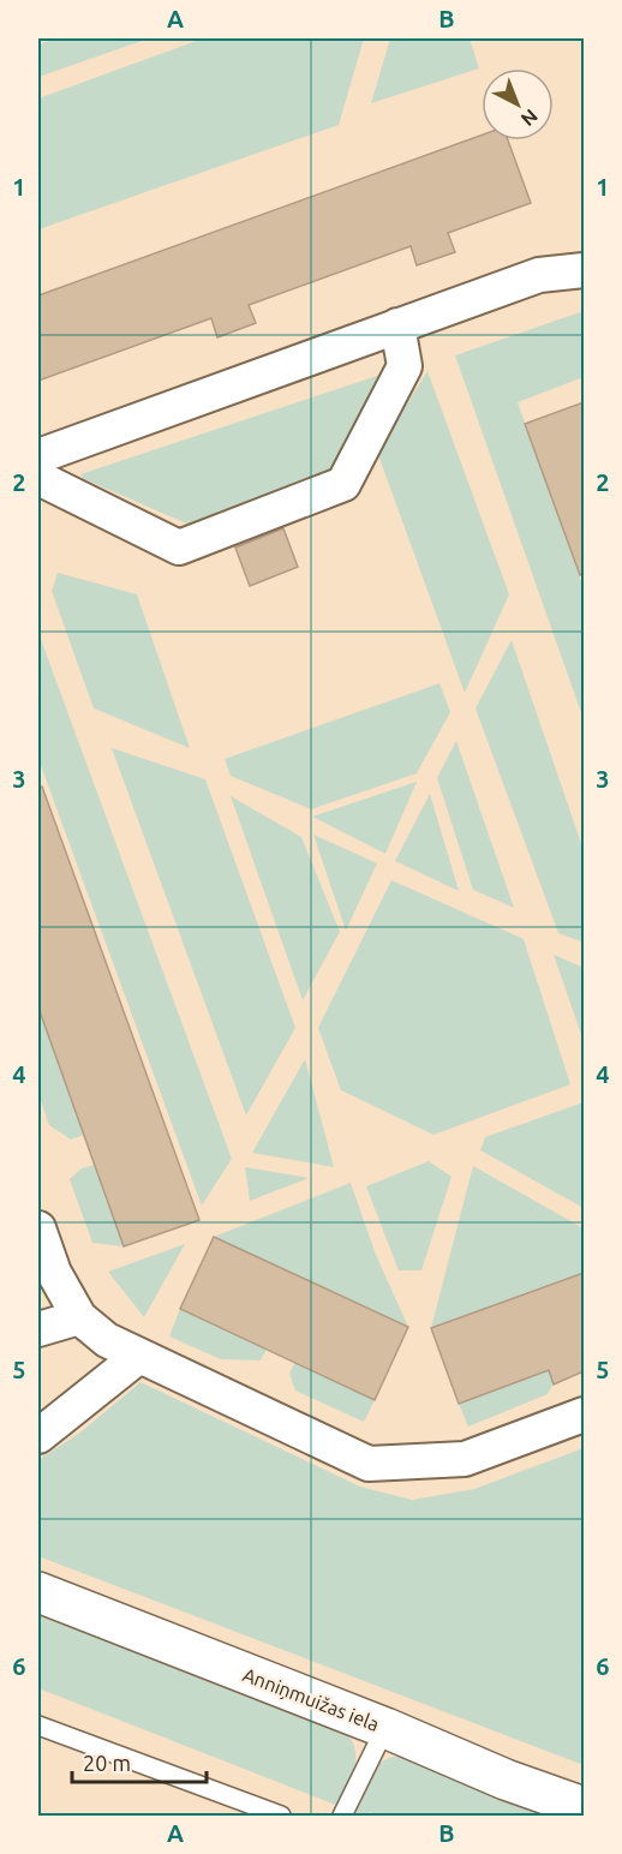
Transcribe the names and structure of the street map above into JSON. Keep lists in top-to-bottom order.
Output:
{
  "streets": {
    "street": ["Anniņmuižas iela"]
  },
  "scale_bar": "20 m",
  "north": "bottom right",
  "grid": {
    "columns": ["A", "B"],
    "rows": [
      "1",
      "2",
      "3",
      "4",
      "5",
      "6"
    ]
  }
}
